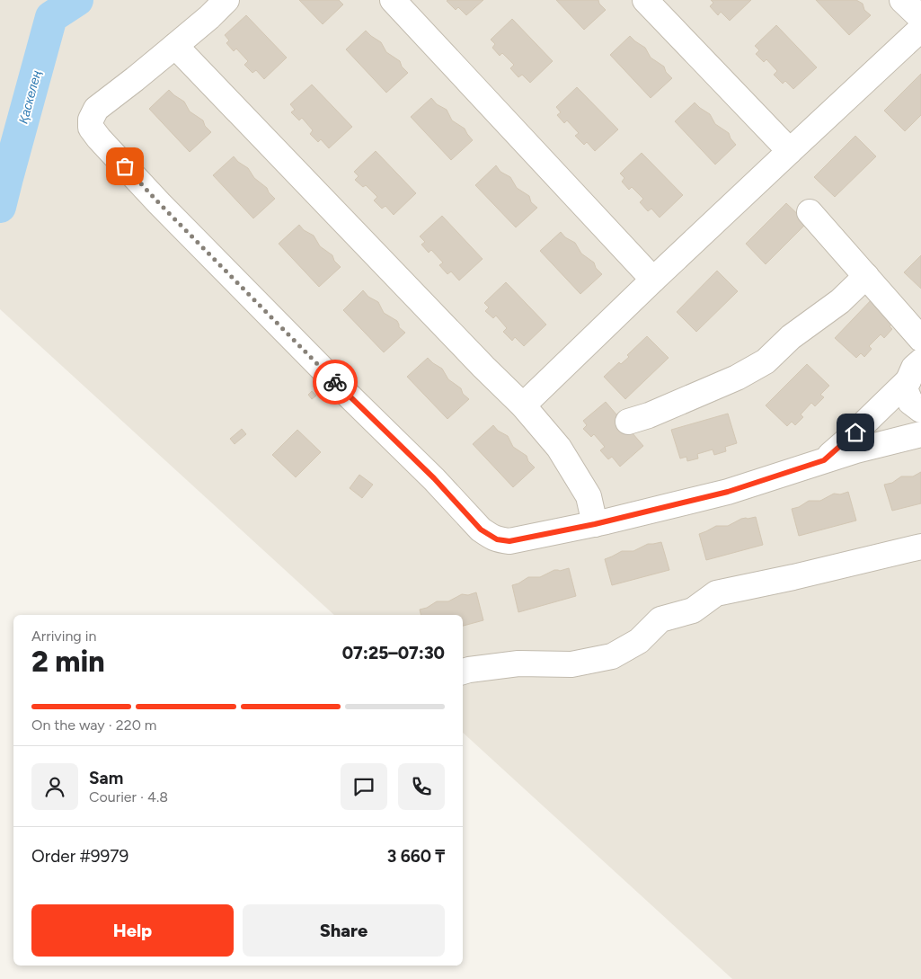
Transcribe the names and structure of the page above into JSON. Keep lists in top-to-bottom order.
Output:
{
  "water": ["Қаскелең"],
  "page": {
    "heading": ["2 min", "Arriving in", "07:25–07:30"],
    "panel": [
      "Sam",
      "Courier · 4.8",
      "Order #9979",
      "3 660 ₸"
    ],
    "bar": "On the way · 220 m",
    "buttons": ["Help", "Share"]
  }
}
